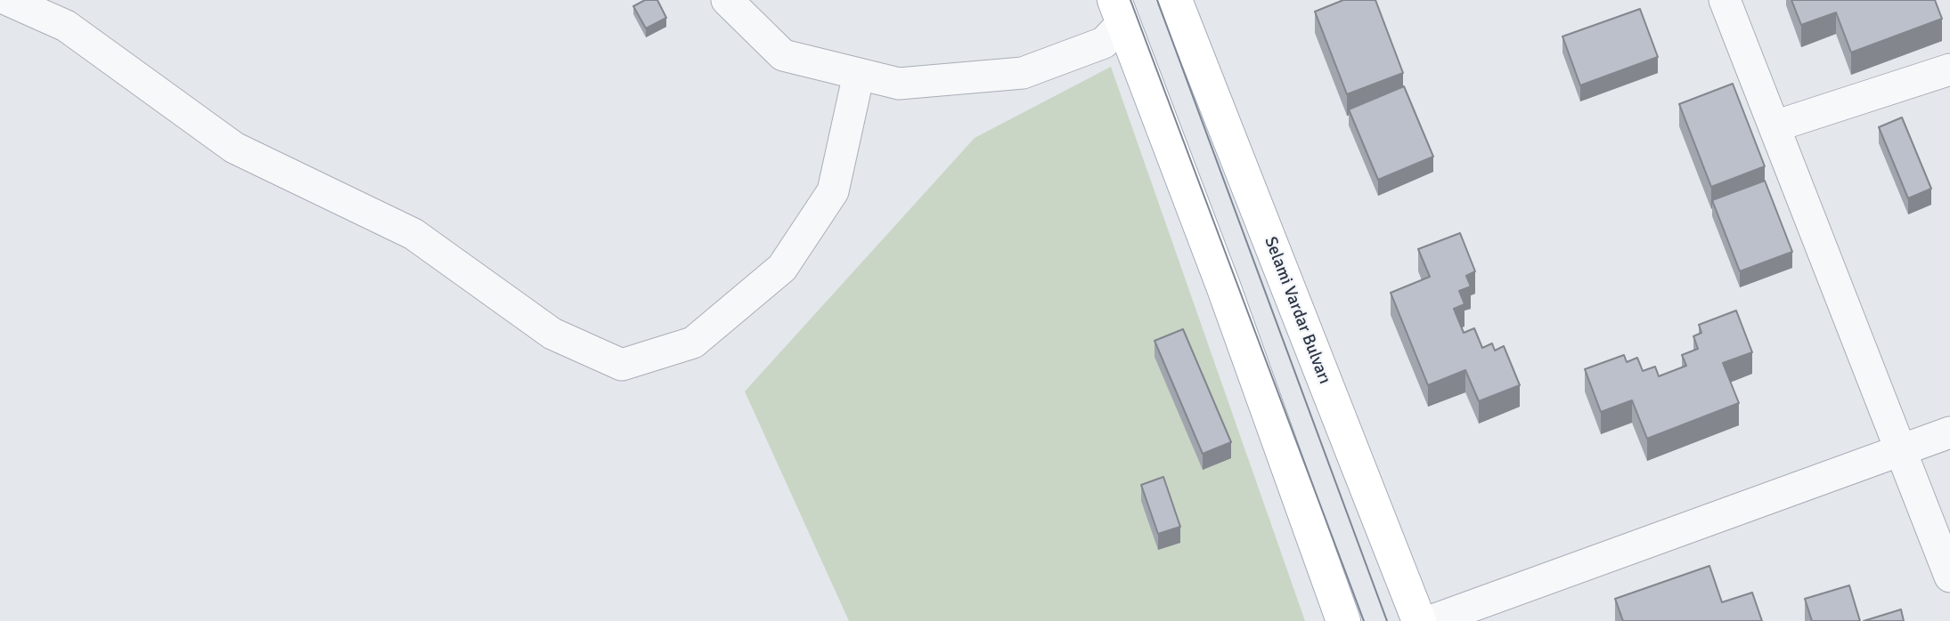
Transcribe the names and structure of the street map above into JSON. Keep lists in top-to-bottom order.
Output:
{
  "streets": {
    "main road": ["Selami Vardar Bulvarı"]
  }
}
